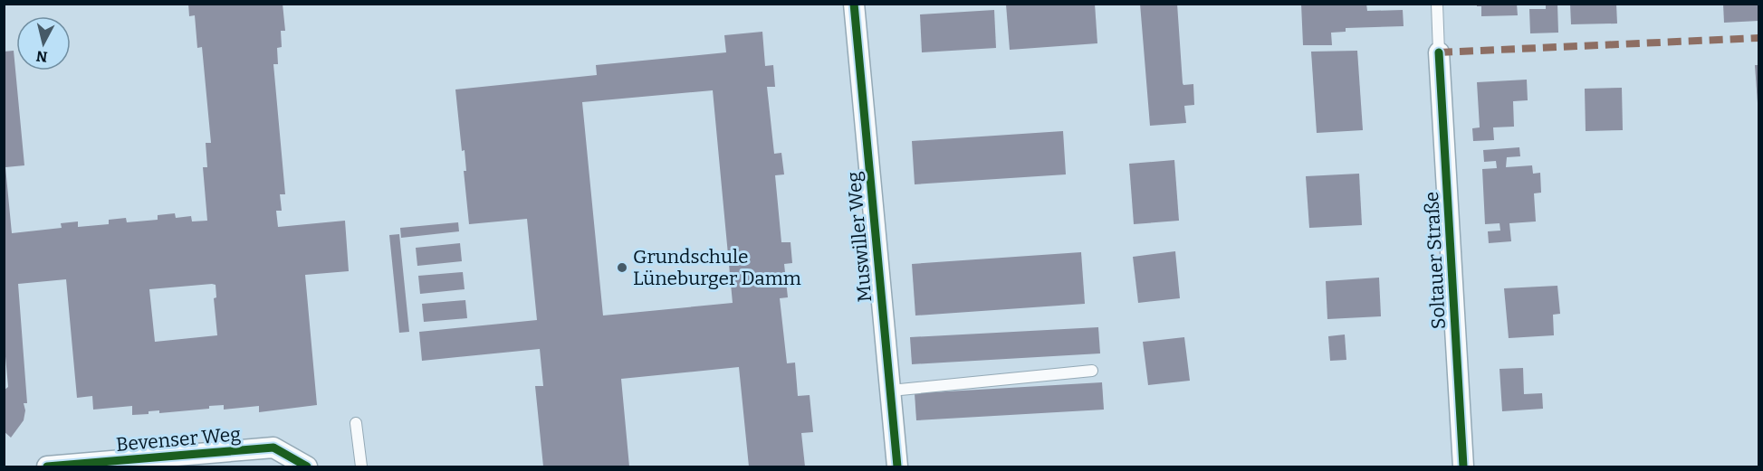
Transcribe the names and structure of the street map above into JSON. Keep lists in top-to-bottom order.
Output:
{
  "streets": {
    "street": ["Muswiller Weg", "Soltauer Straße", "Bevenser Weg"]
  },
  "places": ["Grundschule Lüneburger Damm"],
  "north": "bottom"
}
